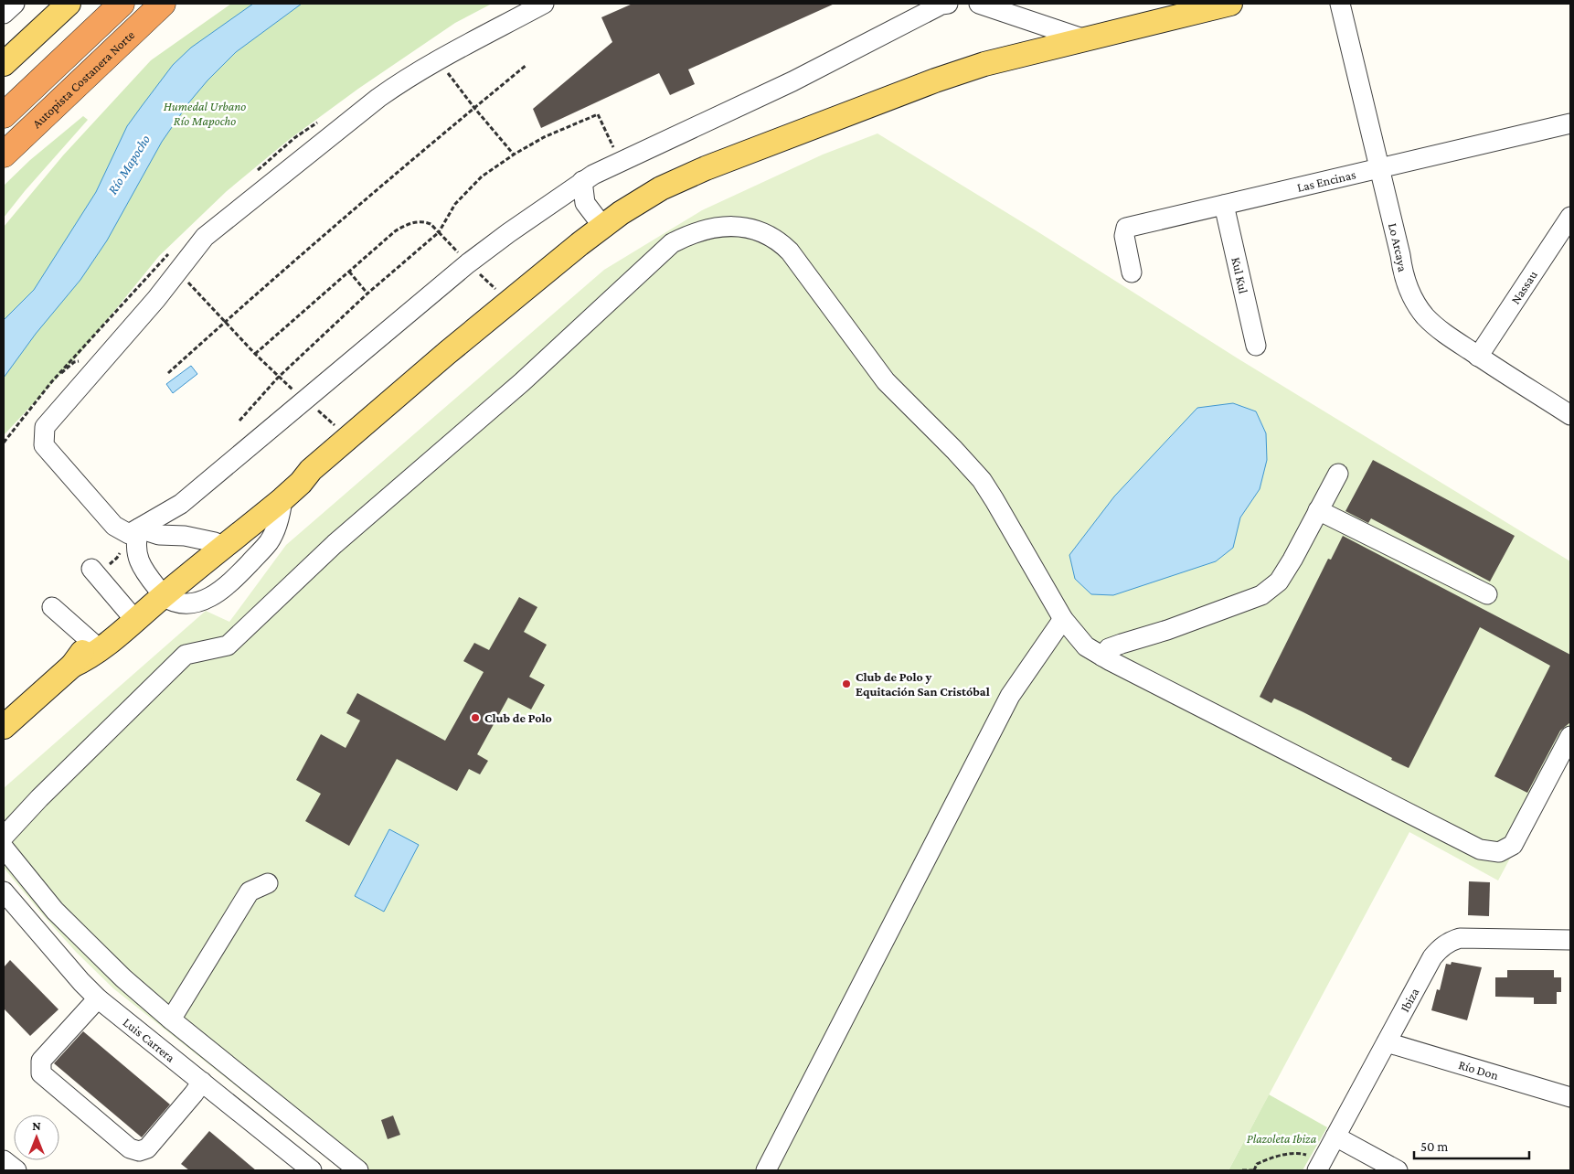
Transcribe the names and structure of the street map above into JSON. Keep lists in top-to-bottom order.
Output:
{
  "streets": {
    "highway": ["Autopista Costanera Norte"],
    "street": [
      "Las Encinas",
      "Lo Arcaya",
      "Kul Kul",
      "Nassau",
      "Ibiza",
      "Luis Carrera",
      "Río Don"
    ]
  },
  "crossings": [
    ["Las Encinas", "Lo Arcaya"],
    ["Las Encinas", "Kul Kul"],
    ["Lo Arcaya", "Nassau"],
    ["Ibiza", "Río Don"]
  ],
  "water": ["Río Mapocho"],
  "parks": ["Humedal Urbano Río Mapocho", "Plazoleta Ibiza"],
  "places": ["Club de Polo y Equitación San Cristóbal", "Club de Polo"],
  "scale_bar": "50 m",
  "north": "top"
}
